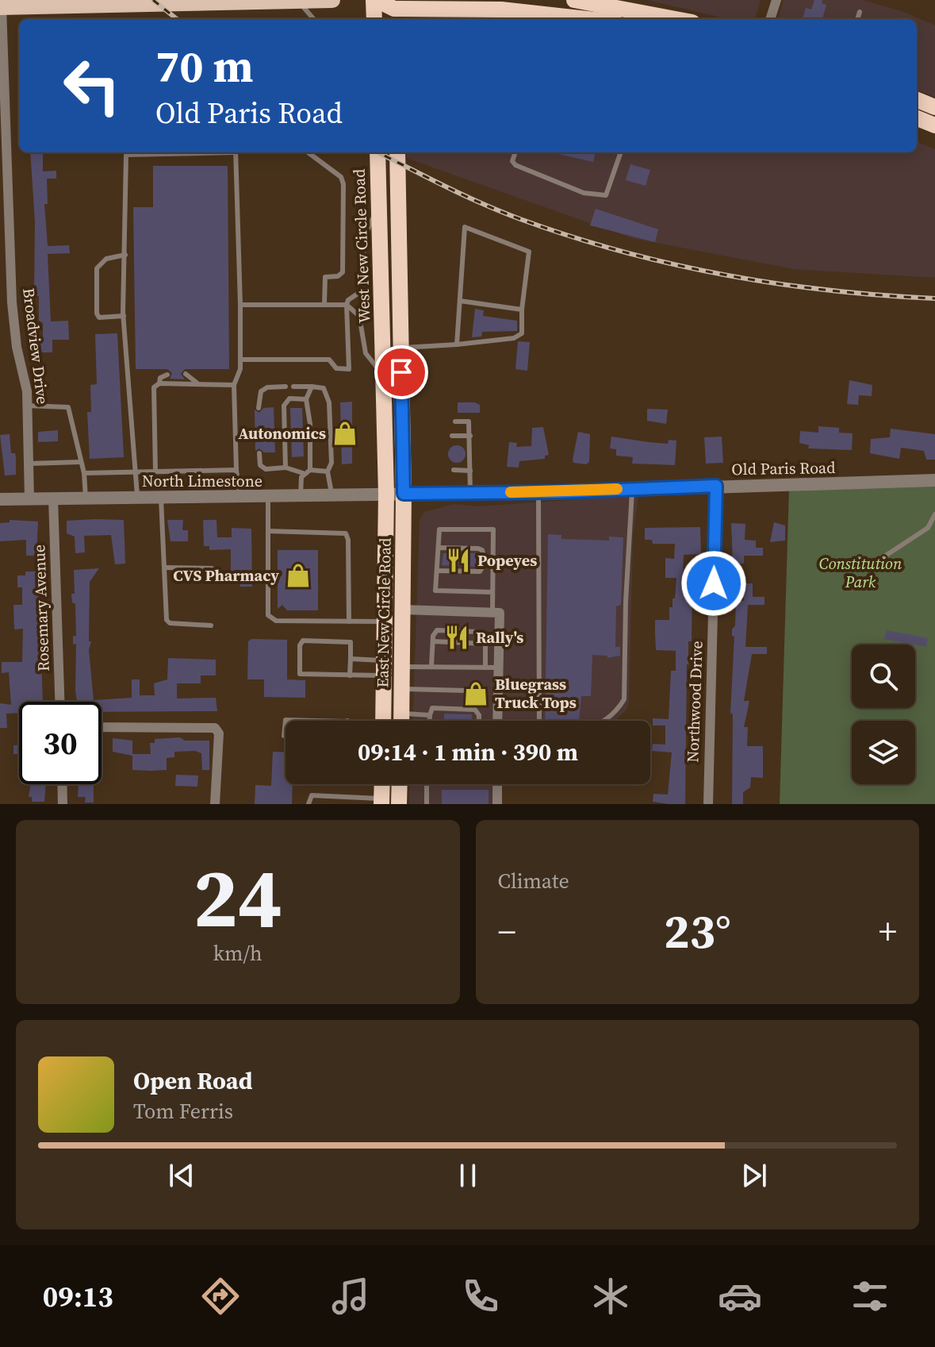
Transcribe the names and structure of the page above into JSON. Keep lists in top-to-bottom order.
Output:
{
  "streets": {
    "highway": ["West New Circle Road", "East New Circle Road"],
    "street": [
      "Broadview Drive",
      "Old Paris Road",
      "North Limestone",
      "Rosemary Avenue",
      "Northwood Drive"
    ]
  },
  "crossings": [
    ["West New Circle Road", "North Limestone"],
    ["West New Circle Road", "East New Circle Road"],
    ["Broadview Drive", "North Limestone"],
    ["Old Paris Road", "North Limestone"],
    ["Old Paris Road", "East New Circle Road"],
    ["Old Paris Road", "Northwood Drive"],
    ["North Limestone", "Rosemary Avenue"],
    ["North Limestone", "East New Circle Road"]
  ],
  "parks": ["Constitution Park"],
  "places": {
    "shop": ["Autonomics", "CVS Pharmacy", "Bluegrass Truck Tops"],
    "restaurant": ["Popeyes", "Rally's"]
  },
  "page": {
    "turn": ["70 m", "Old Paris Road"],
    "limit": "30",
    "trip": "09:14 · 1 min · 390 m",
    "tile": [
      ["24", "km/h"],
      "Climate"
    ],
    "heat": ["−", "23°", "+"],
    "song": ["Open Road", "Tom Ferris"],
    "tabs": "09:13"
  }
}
